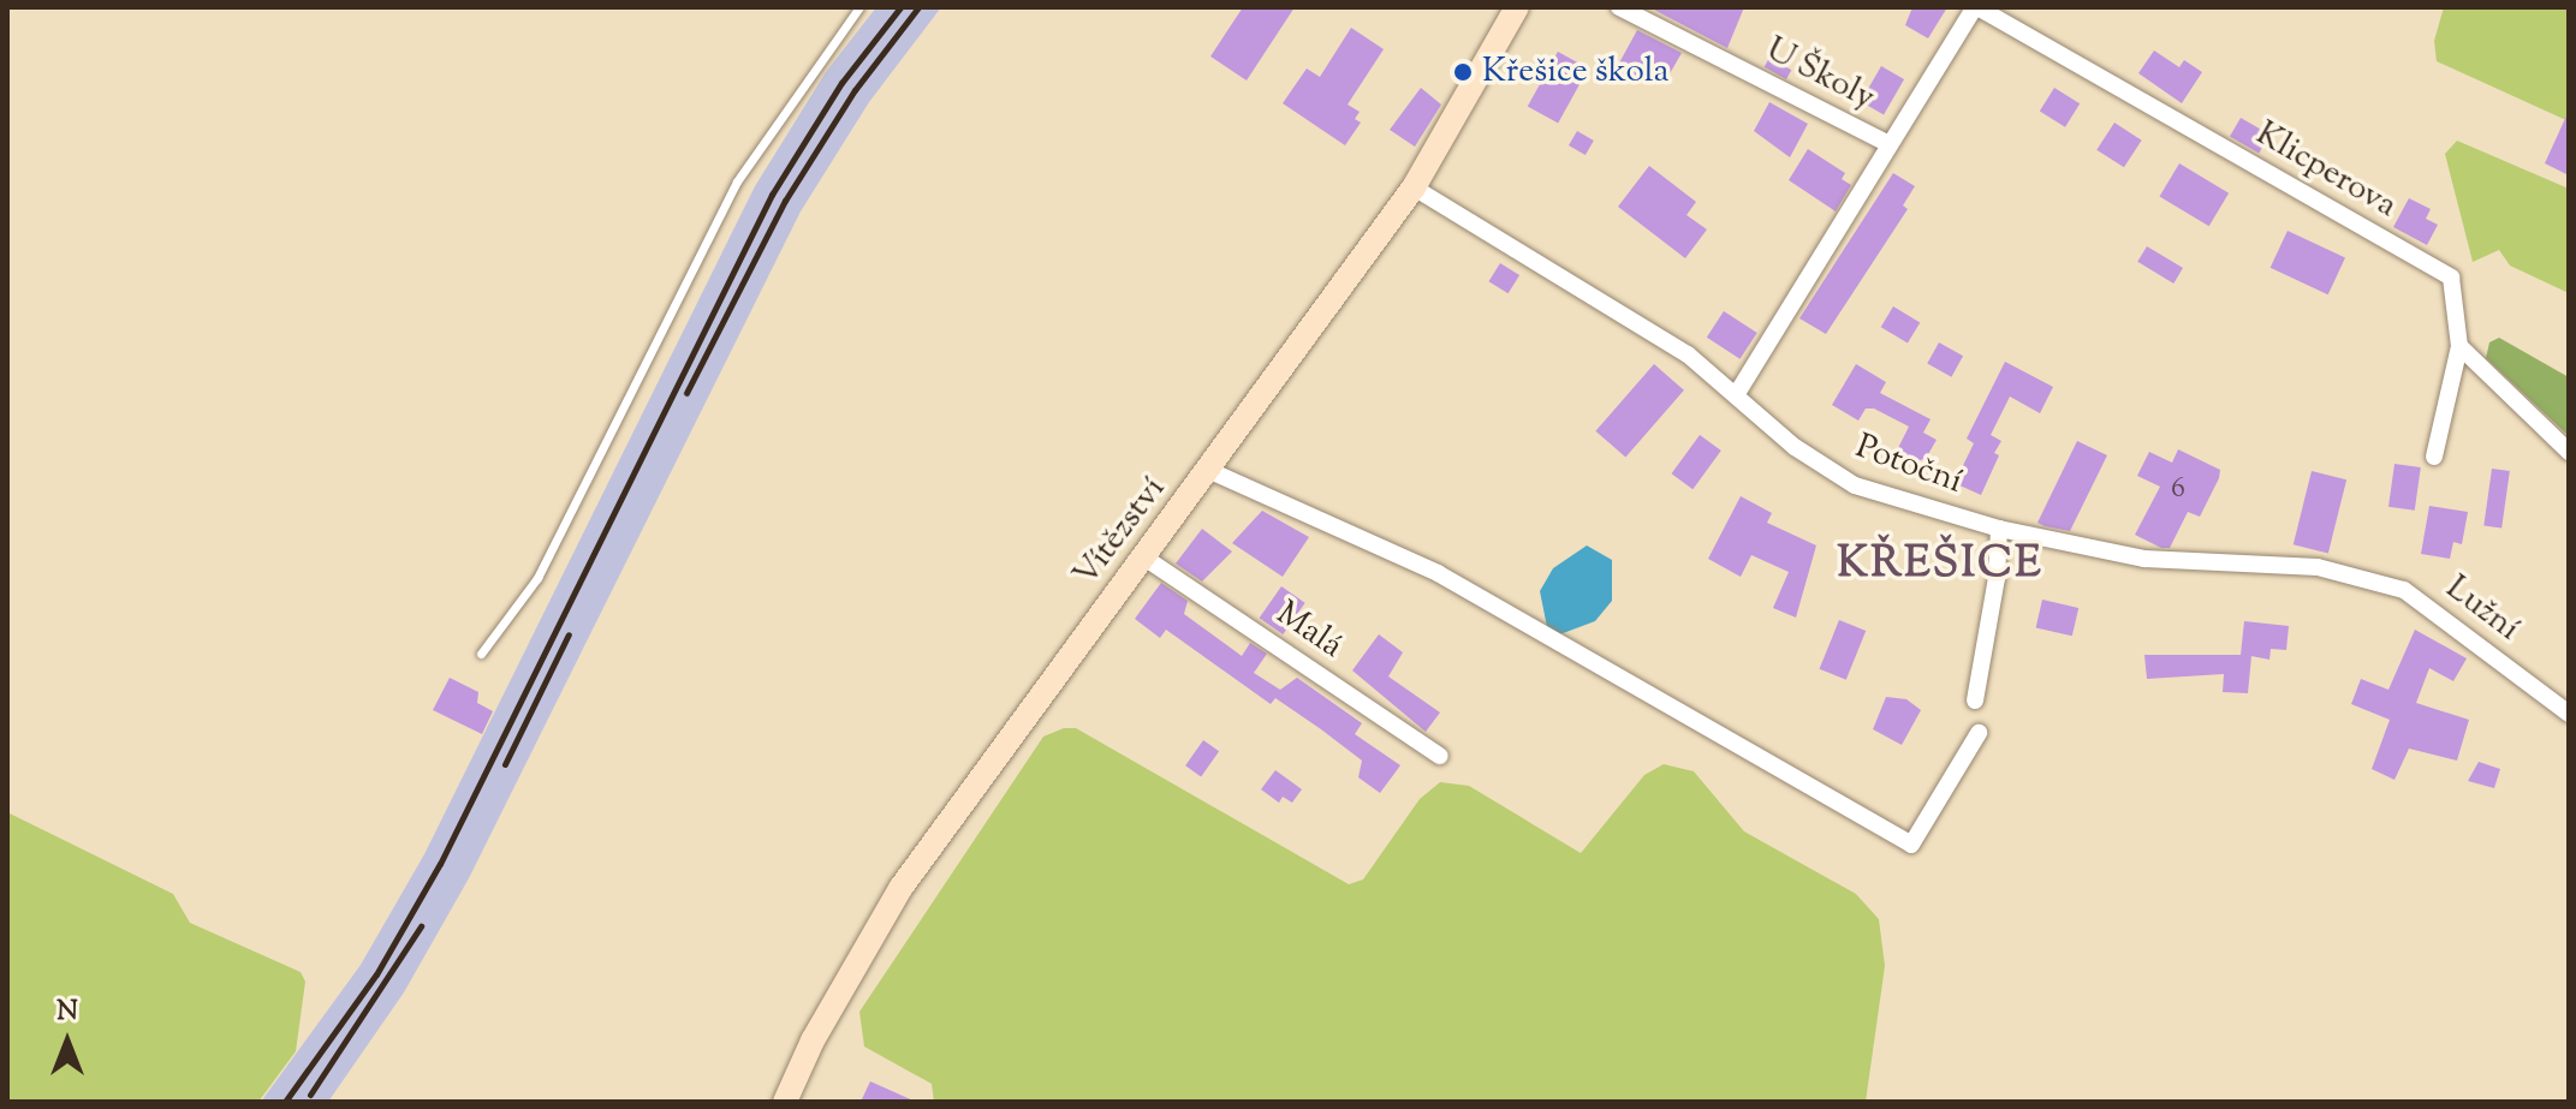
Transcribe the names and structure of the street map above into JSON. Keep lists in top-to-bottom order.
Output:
{
  "streets": {
    "main road": ["Vítězství"],
    "street": [
      "U Školy",
      "Klicperova",
      "Potoční",
      "Lužní",
      "Malá"
    ]
  },
  "crossings": [
    ["U Školy", "Klicperova"],
    ["U Školy", "Potoční"],
    ["Potoční", "Vítězství"],
    ["Potoční", "Lužní"],
    ["Vítězství", "Malá"]
  ],
  "districts": ["KŘEŠICE"],
  "places": ["Křešice škola"],
  "house_numbers": ["6"],
  "north": "top"
}
